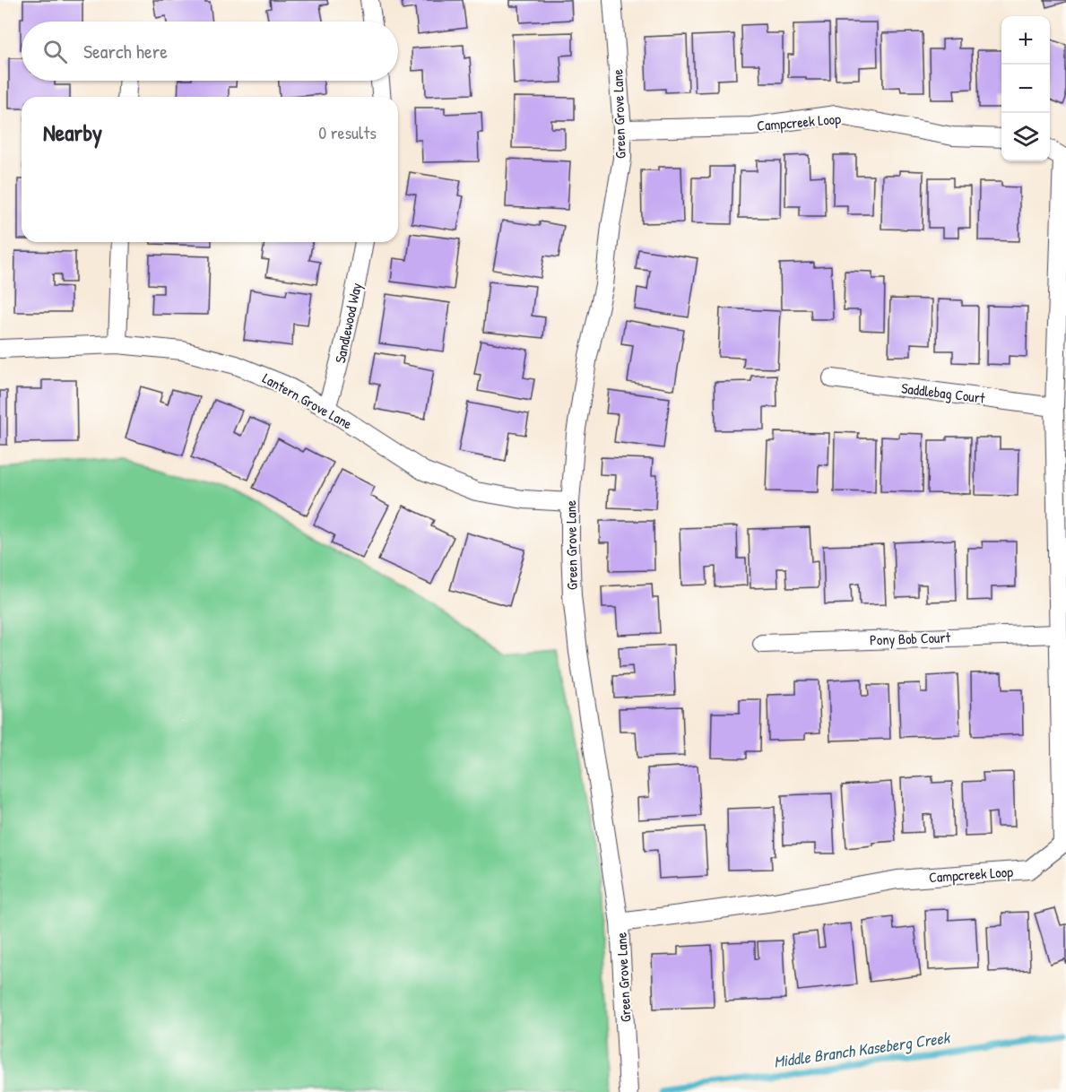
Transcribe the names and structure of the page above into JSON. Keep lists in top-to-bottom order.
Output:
{
  "streets": {
    "street": [
      "Green Grove Lane",
      "Campcreek Loop",
      "Sandlewood Way",
      "Saddlebag Court",
      "Lantern Grove Lane",
      "Pony Bob Court"
    ]
  },
  "crossings": [
    ["Green Grove Lane", "Campcreek Loop"],
    ["Green Grove Lane", "Lantern Grove Lane"],
    ["Campcreek Loop", "Saddlebag Court"],
    ["Campcreek Loop", "Pony Bob Court"],
    ["Sandlewood Way", "Lantern Grove Lane"]
  ],
  "water": ["Middle Branch Kaseberg Creek"],
  "page": {
    "map_buttons": ["+", "−"],
    "search": "Search here",
    "heading": ["Nearby", "0 results"]
  }
}
